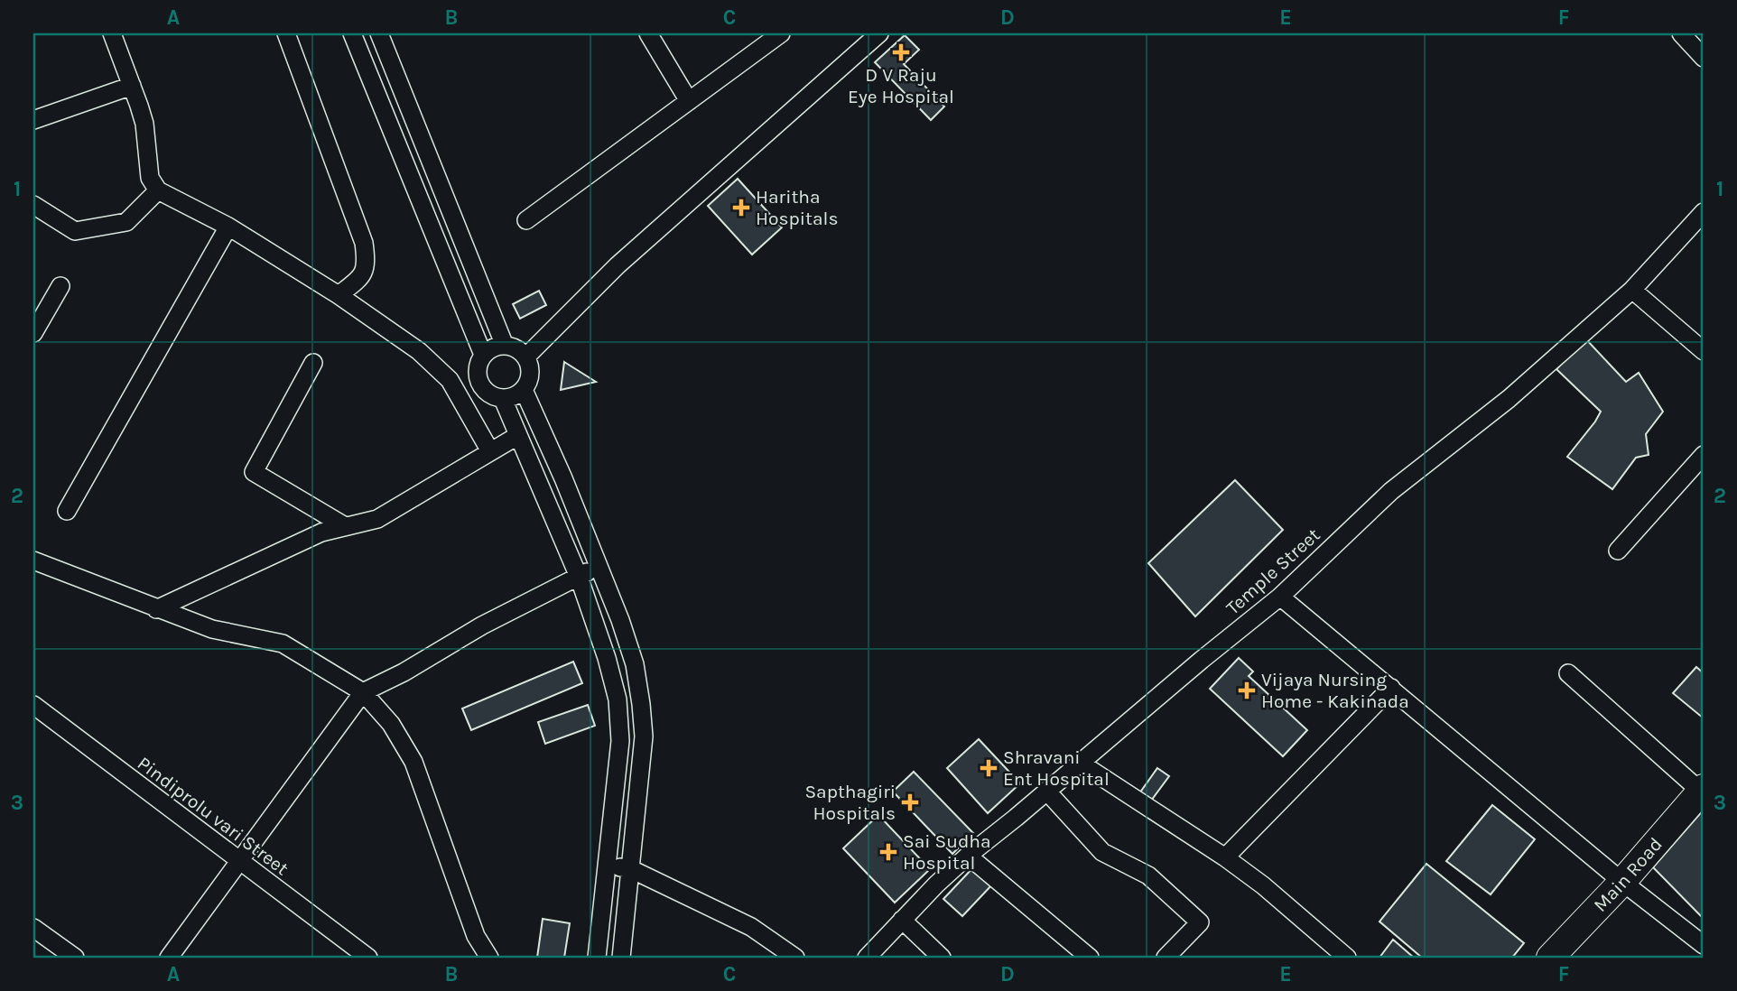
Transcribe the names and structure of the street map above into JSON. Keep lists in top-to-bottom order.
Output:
{
  "streets": {
    "highway": ["Main Road"],
    "street": ["Temple Street", "Pindiprolu vari Street"]
  },
  "places": {
    "health": [
      "D V Raju Eye Hospital",
      "Haritha Hospitals",
      "Vijaya Nursing Home - Kakinada",
      "Shravani Ent Hospital",
      "Sapthagiri Hospitals",
      "Sai Sudha Hospital"
    ]
  },
  "grid": {
    "columns": [
      "A",
      "B",
      "C",
      "D",
      "E",
      "F"
    ],
    "rows": ["1", "2", "3"]
  }
}
